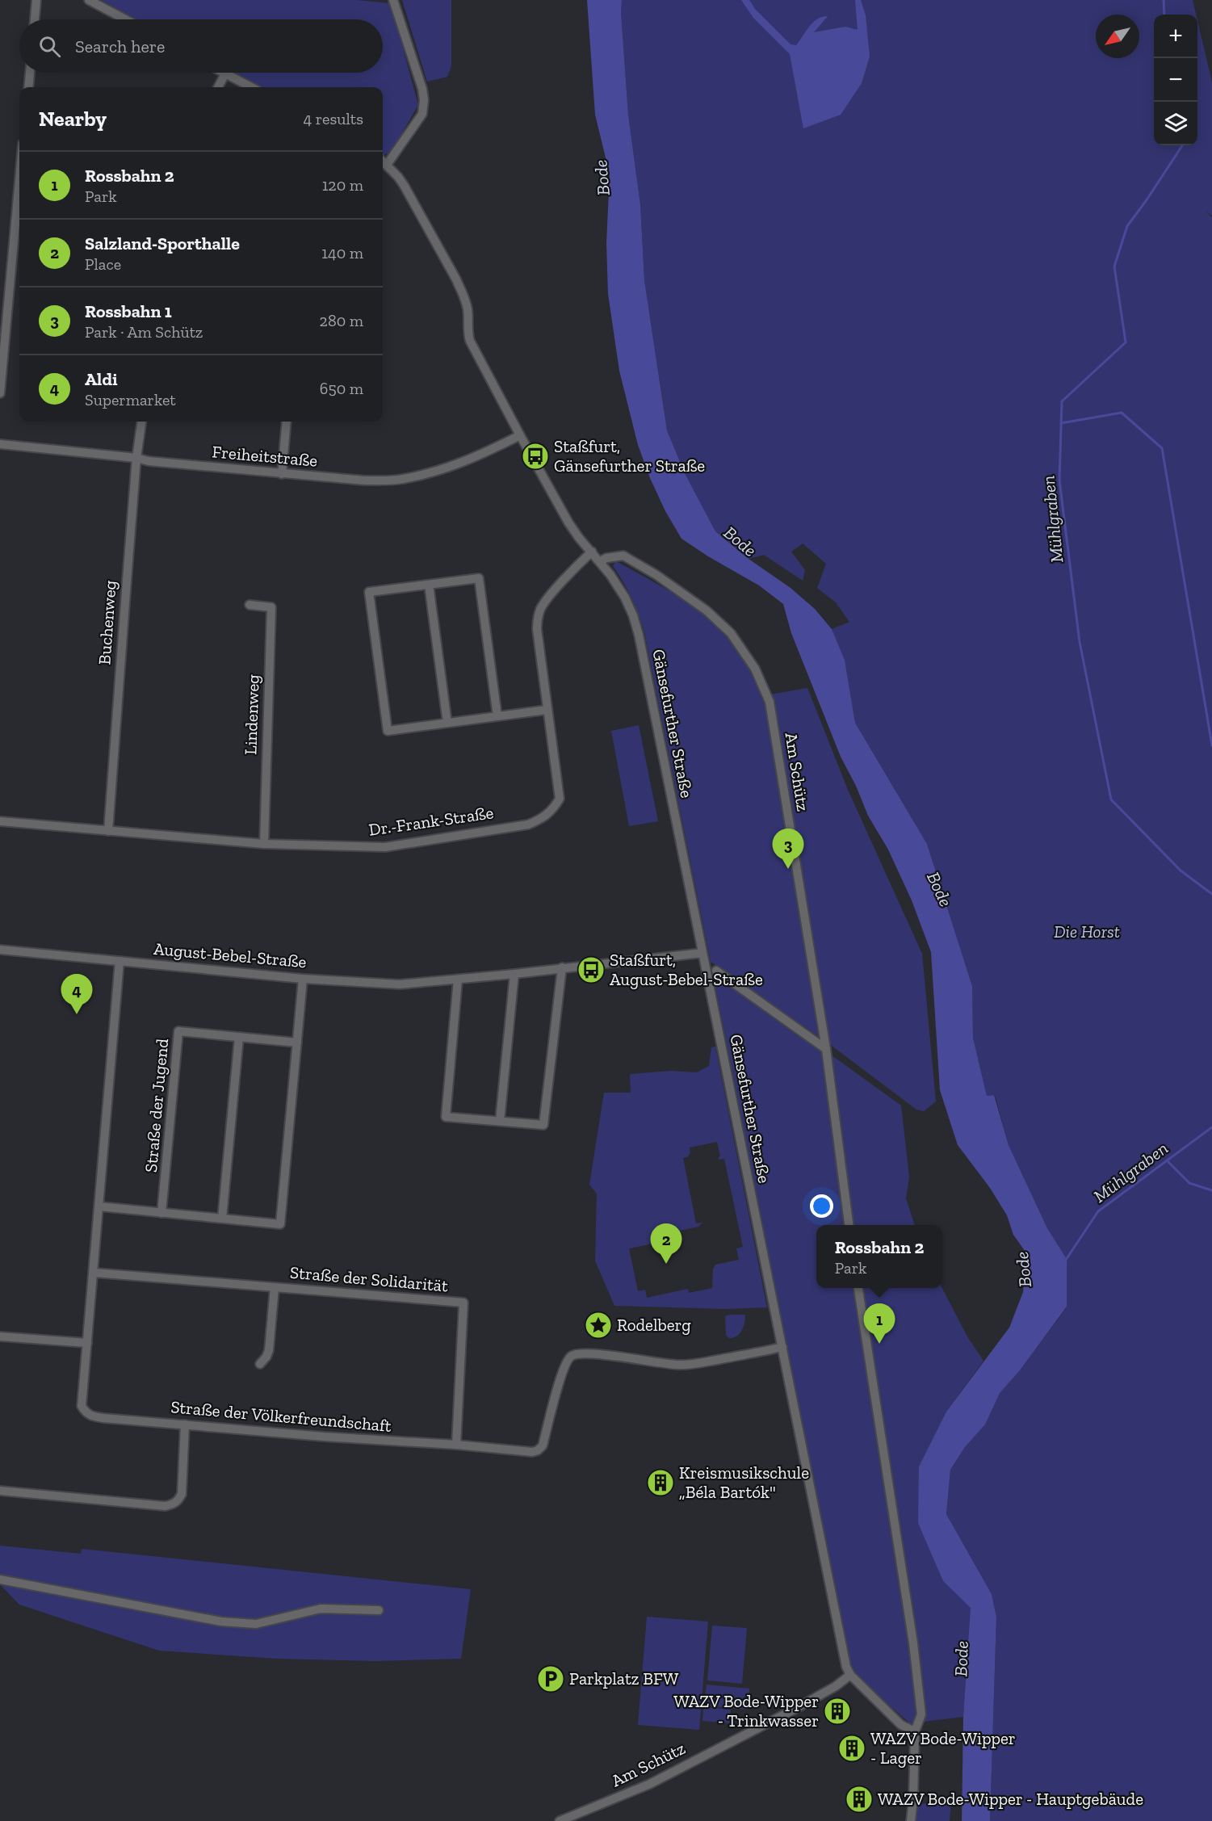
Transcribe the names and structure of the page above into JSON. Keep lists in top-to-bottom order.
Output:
{
  "streets": {
    "street": [
      "Freiheitstraße",
      "Buchenweg",
      "Lindenweg",
      "Gänsefurther Straße",
      "Am Schütz",
      "Dr.-Frank-Straße",
      "August-Bebel-Straße",
      "Straße der Jugend",
      "Straße der Solidarität",
      "Straße der Völkerfreundschaft"
    ]
  },
  "crossings": [
    ["Freiheitstraße", "Buchenweg"],
    ["Freiheitstraße", "Gänsefurther Straße"],
    ["Buchenweg", "Dr.-Frank-Straße"],
    ["Lindenweg", "Dr.-Frank-Straße"],
    ["Gänsefurther Straße", "Am Schütz"],
    ["Gänsefurther Straße", "Dr.-Frank-Straße"],
    ["Gänsefurther Straße", "August-Bebel-Straße"],
    ["Straße der Solidarität", "Straße der Völkerfreundschaft"]
  ],
  "water": ["Bode", "Mühlgraben"],
  "parks": ["Die Horst"],
  "places": {
    "bus stop": ["Staßfurt, Gänsefurther Straße", "Staßfurt, August-Bebel-Straße"],
    "place": ["Rodelberg"],
    "building": [
      "Kreismusikschule „Béla Bartók\"",
      "WAZV Bode-Wipper - Trinkwasser",
      "WAZV Bode-Wipper - Lager",
      "WAZV Bode-Wipper - Hauptgebäude"
    ],
    "parking": ["Parkplatz BFW"]
  },
  "north": "bottom left",
  "page": {
    "map_buttons": ["+", "−"],
    "search": "Search here",
    "heading": ["Nearby", "4 results"],
    "list": [
      {
        "mark": "1",
        "name": "Rossbahn 2",
        "note": "Park",
        "value": "120 m"
      },
      {
        "mark": "2",
        "name": "Salzland-Sporthalle",
        "note": "Place",
        "value": "140 m"
      },
      {
        "mark": "3",
        "name": "Rossbahn 1",
        "note": "Park · Am Schütz",
        "value": "280 m"
      },
      {
        "mark": "4",
        "name": "Aldi",
        "note": "Supermarket",
        "value": "650 m"
      }
    ],
    "pins": [
      "3",
      "4",
      "2",
      "1"
    ],
    "popup": ["Rossbahn 2", "Park"]
  }
}
